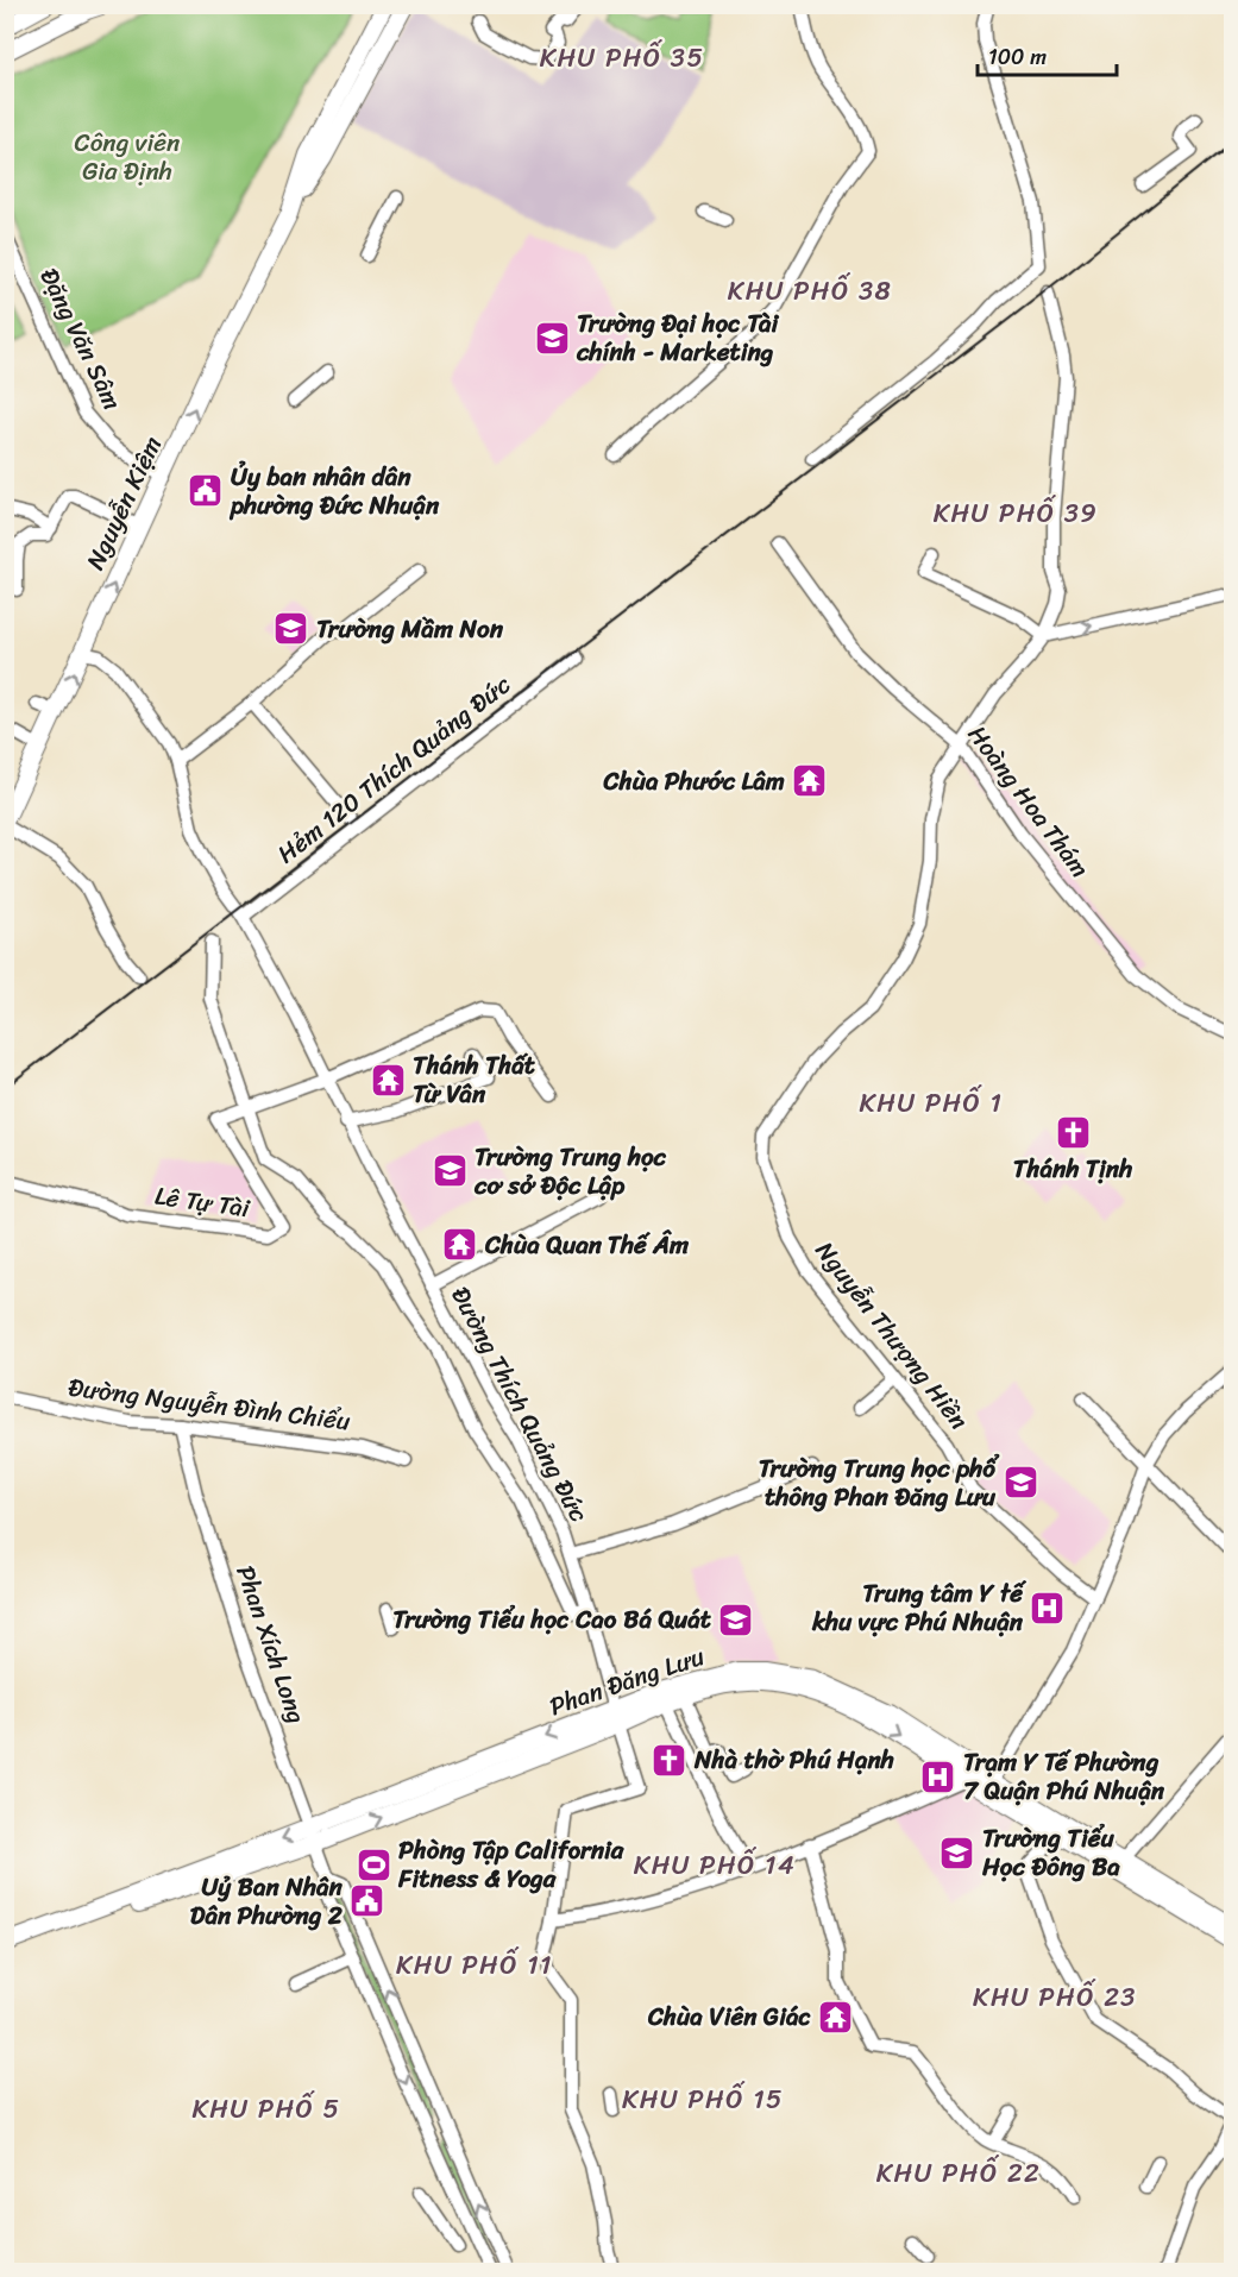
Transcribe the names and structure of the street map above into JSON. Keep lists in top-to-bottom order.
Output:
{
  "streets": {
    "main road": ["Nguyễn Kiệm", "Phan Đăng Lưu"],
    "street": [
      "Đặng Văn Sâm",
      "Hẻm 120 Thích Quảng Đức",
      "Hoàng Hoa Thám",
      "Lê Tự Tài",
      "Nguyễn Thượng Hiền",
      "Đường Nguyễn Đình Chiểu",
      "Đường Thích Quảng Đức",
      "Phan Xích Long"
    ]
  },
  "crossings": [
    ["Đặng Văn Sâm", "Nguyễn Kiệm"],
    ["Hoàng Hoa Thám", "Nguyễn Thượng Hiền"],
    ["Đường Nguyễn Đình Chiểu", "Phan Xích Long"],
    ["Đường Thích Quảng Đức", "Phan Đăng Lưu"],
    ["Phan Xích Long", "Phan Đăng Lưu"]
  ],
  "one_way": ["Nguyễn Kiệm"],
  "districts": [
    "KHU PHỐ 35",
    "KHU PHỐ 38",
    "KHU PHỐ 39",
    "KHU PHỐ 1",
    "KHU PHỐ 14",
    "KHU PHỐ 11",
    "KHU PHỐ 23",
    "KHU PHỐ 15",
    "KHU PHỐ 5",
    "KHU PHỐ 22"
  ],
  "parks": ["Công viên Gia Định"],
  "places": {
    "school or university": [
      "Trường Đại học Tài chính - Marketing",
      "Trường Mầm Non",
      "Trường Trung học cơ sở Độc Lập",
      "Trường Trung học phổ thông Phan Đăng Lưu",
      "Trường Tiểu học Cao Bá Quát",
      "Trường Tiểu Học Đông Ba"
    ],
    "public building": ["Ủy ban nhân dân phường Đức Nhuận", "Uỷ Ban Nhân Dân Phường 2"],
    "temple": [
      "Chùa Phước Lâm",
      "Thánh Thất Từ Vân",
      "Chùa Quan Thế Âm",
      "Chùa Viên Giác"
    ],
    "church": ["Thánh Tịnh", "Nhà thờ Phú Hạnh"],
    "hospital": ["Trung tâm Y tế khu vực Phú Nhuận", "Trạm Y Tế Phường 7 Quận Phú Nhuận"],
    "sports": ["Phòng Tập California Fitness & Yoga"]
  },
  "scale_bar": "100 m"
}
